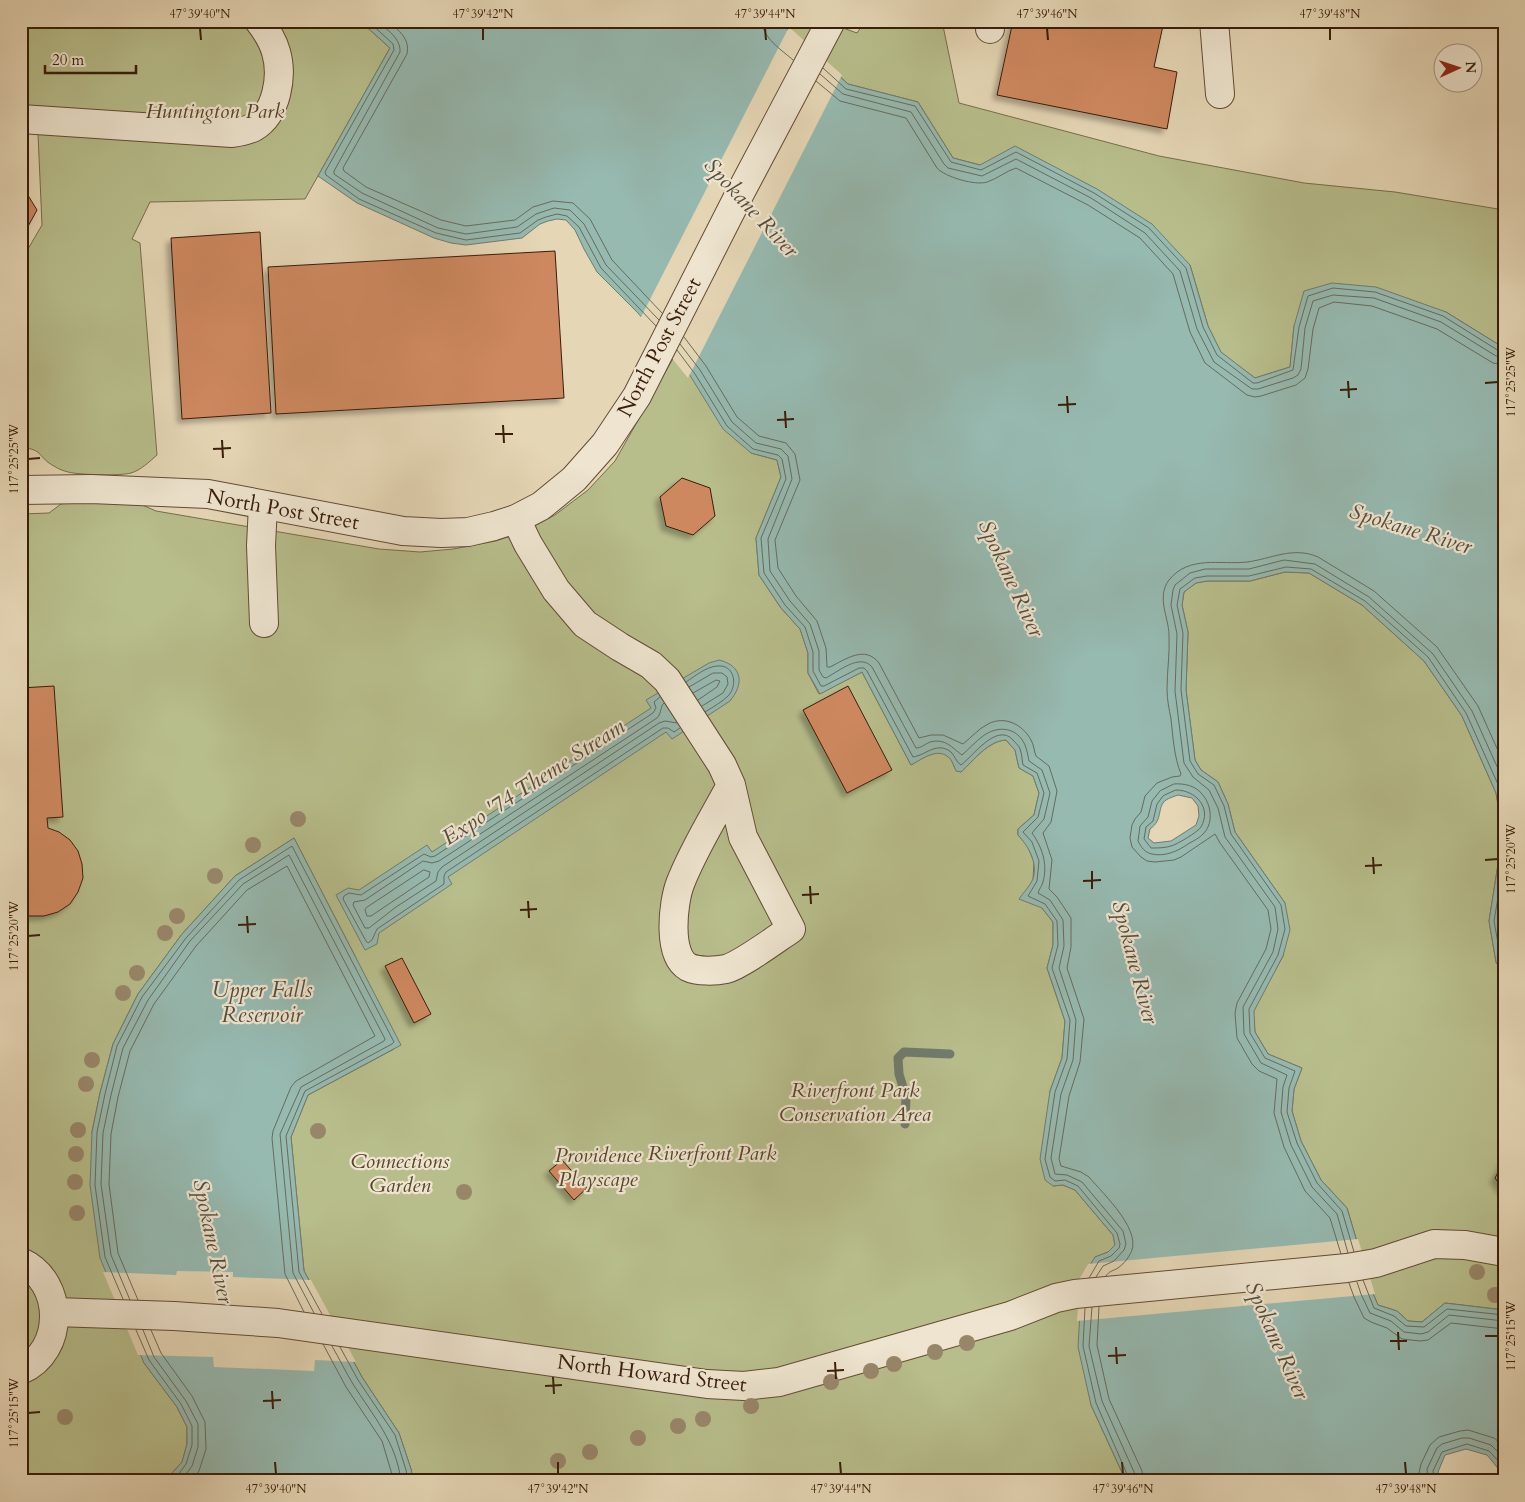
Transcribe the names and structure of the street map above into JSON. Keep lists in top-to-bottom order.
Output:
{
  "streets": {
    "street": ["North Post Street", "North Howard Street"]
  },
  "water": ["Spokane River", "Expo '74 Theme Stream", "Upper Falls Reservoir"],
  "parks": [
    "Huntington Park",
    "Riverfront Park Conservation Area",
    "Riverfront Park",
    "Providence Playscape",
    "Connections Garden"
  ],
  "scale_bar": "20 m",
  "north": "right",
  "coordinates": [
    "47°39'40\"N",
    "47°39'42\"N",
    "47°39'44\"N",
    "47°39'46\"N",
    "47°39'48\"N",
    "117°25'25\"W",
    "117°25'20\"W",
    "117°25'15\"W"
  ]
}
